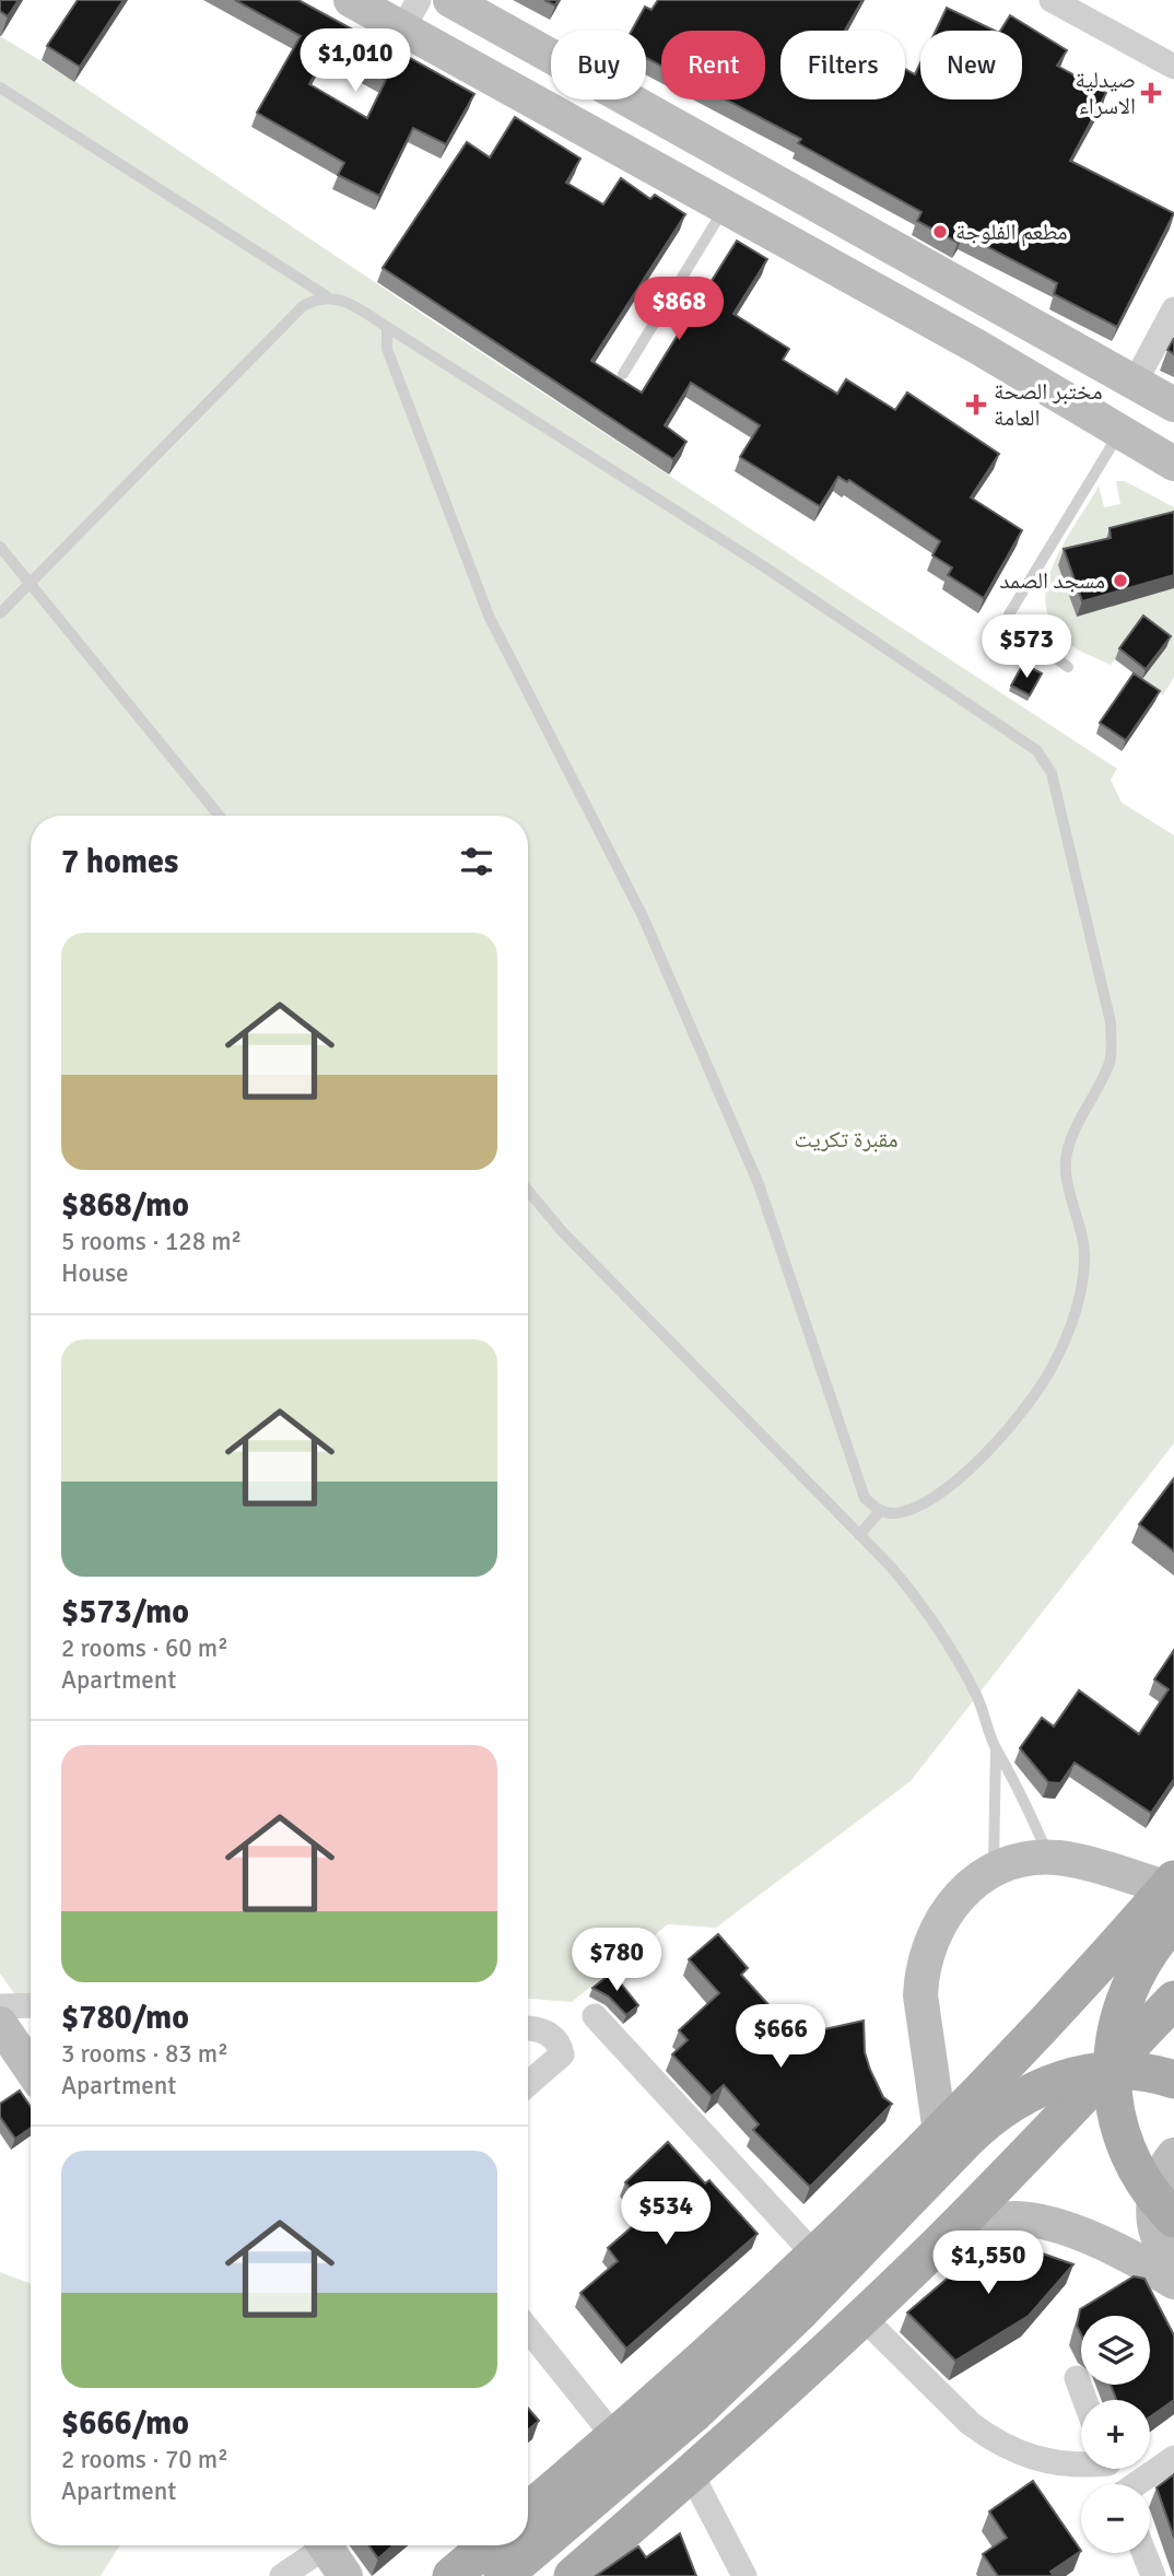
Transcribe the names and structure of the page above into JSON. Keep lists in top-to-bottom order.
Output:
{
  "parks": ["مقبرة تكريت"],
  "places": {
    "health": ["صيدلية الاسراء", "مختبر الصحة العامة"],
    "other": ["مطعم الفلوجة", "مسجد الصمد"]
  },
  "page": {
    "price": [
      "$1,010",
      "$868",
      "$573",
      "$780",
      "$666",
      "$534",
      "$1,550"
    ],
    "chip": [
      "Buy",
      "Rent",
      "Filters",
      "New"
    ],
    "heading": "7 homes",
    "list": [
      {
        "name": "$868/mo",
        "note": "5 rooms · 128 m² · House"
      },
      {
        "name": "$573/mo",
        "note": "2 rooms · 60 m² · Apartment"
      },
      {
        "name": "$780/mo",
        "note": "3 rooms · 83 m² · Apartment"
      },
      {
        "name": "$666/mo",
        "note": "2 rooms · 70 m² · Apartment"
      }
    ],
    "map_buttons": ["+", "−"]
  }
}
